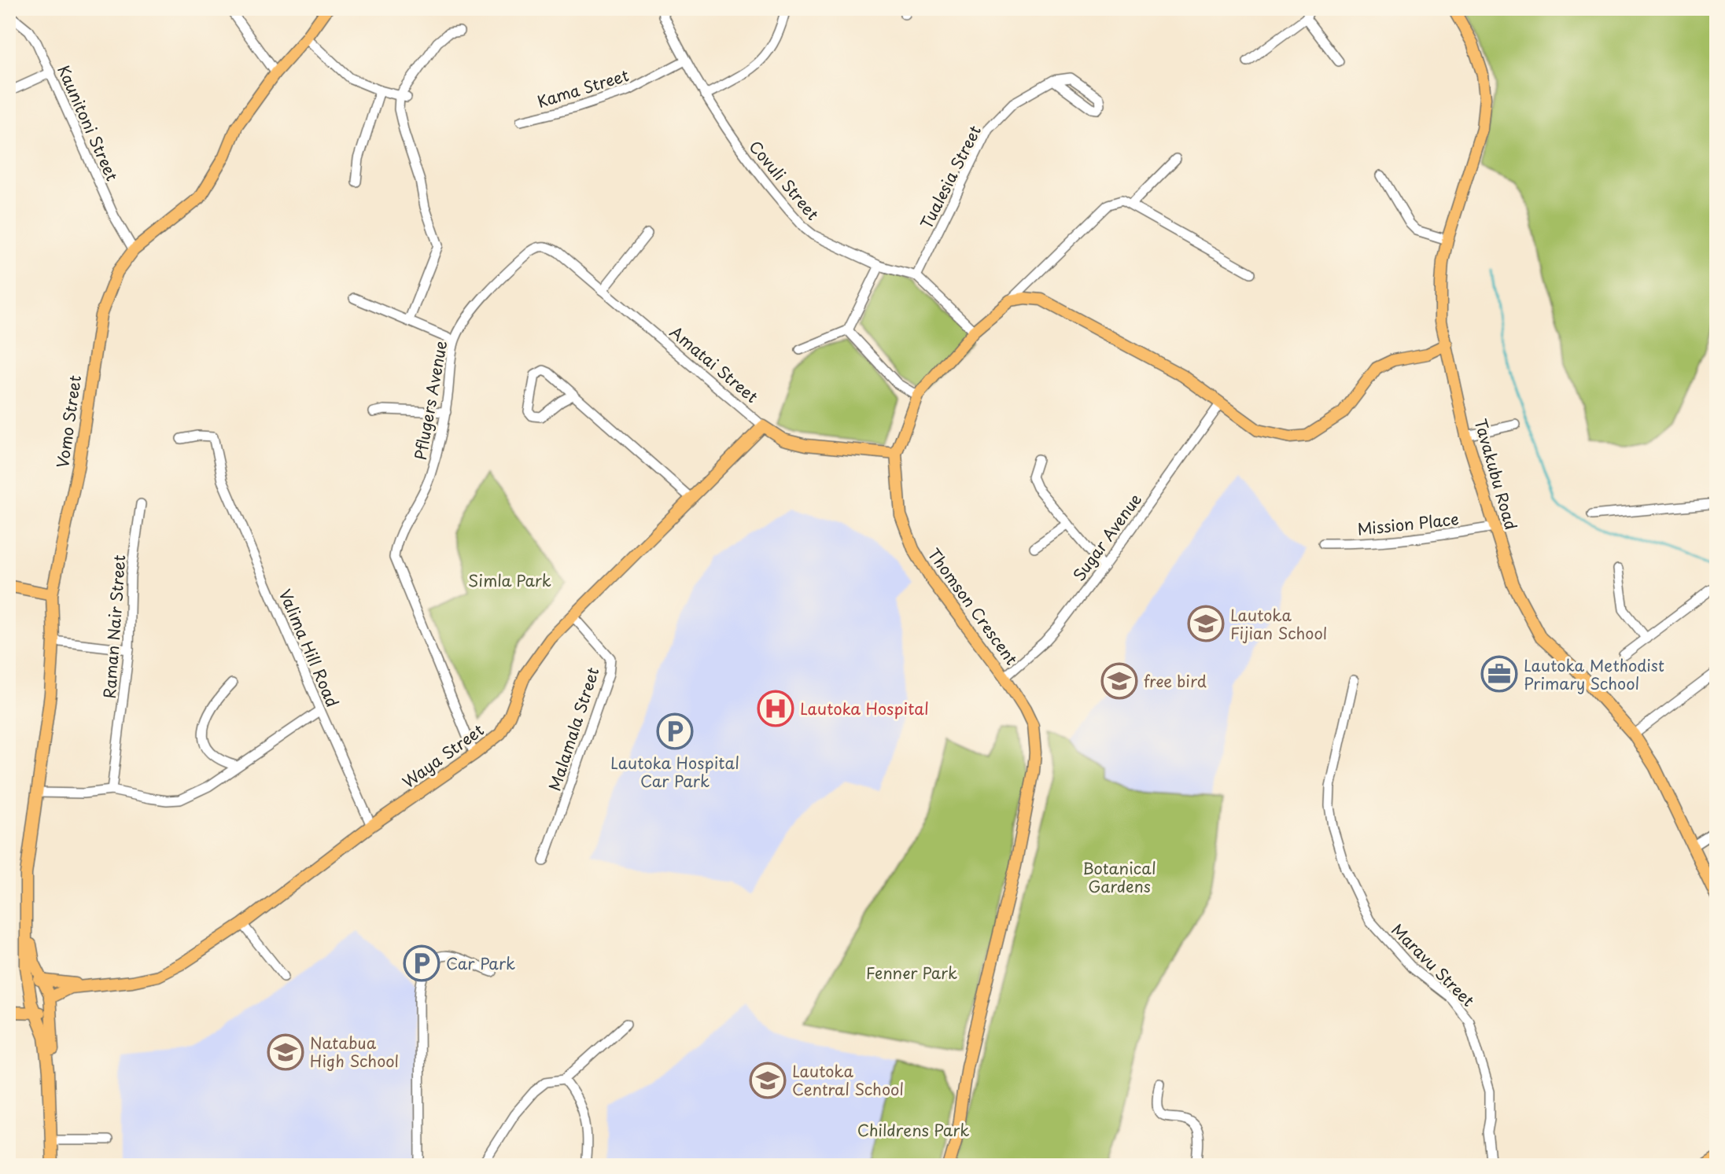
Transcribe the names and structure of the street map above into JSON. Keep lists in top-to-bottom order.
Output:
{
  "streets": {
    "main road": [
      "Amatai Street",
      "Vomo Street",
      "Tavakubu Road",
      "Thomson Crescent",
      "Waya Street"
    ],
    "street": [
      "Kama Street",
      "Kaunitoni Street",
      "Tualesia Street",
      "Covuli Street",
      "Pflugers Avenue",
      "Mission Place",
      "Sugar Avenue",
      "Raman Nair Street",
      "Valima Hill Road",
      "Malamala Street",
      "Maravu Street"
    ]
  },
  "crossings": [
    ["Kama Street", "Covuli Street"],
    ["Kaunitoni Street", "Vomo Street"],
    ["Tualesia Street", "Covuli Street"],
    ["Covuli Street", "Thomson Crescent"],
    ["Amatai Street", "Pflugers Avenue"],
    ["Amatai Street", "Thomson Crescent"],
    ["Amatai Street", "Waya Street"],
    ["Pflugers Avenue", "Waya Street"],
    ["Vomo Street", "Waya Street"],
    ["Tavakubu Road", "Mission Place"],
    ["Sugar Avenue", "Thomson Crescent"],
    ["Valima Hill Road", "Waya Street"],
    ["Malamala Street", "Waya Street"]
  ],
  "parks": [
    "Simla Park",
    "Botanical Gardens",
    "Fenner Park",
    "Childrens Park"
  ],
  "places": {
    "school or university": [
      "Lautoka Fijian School",
      "free bird",
      "Natabua High School",
      "Lautoka Central School"
    ],
    "office": ["Lautoka Methodist Primary School"],
    "hospital": ["Lautoka Hospital"],
    "parking": ["Lautoka Hospital Car Park", "Car Park"]
  }
}
